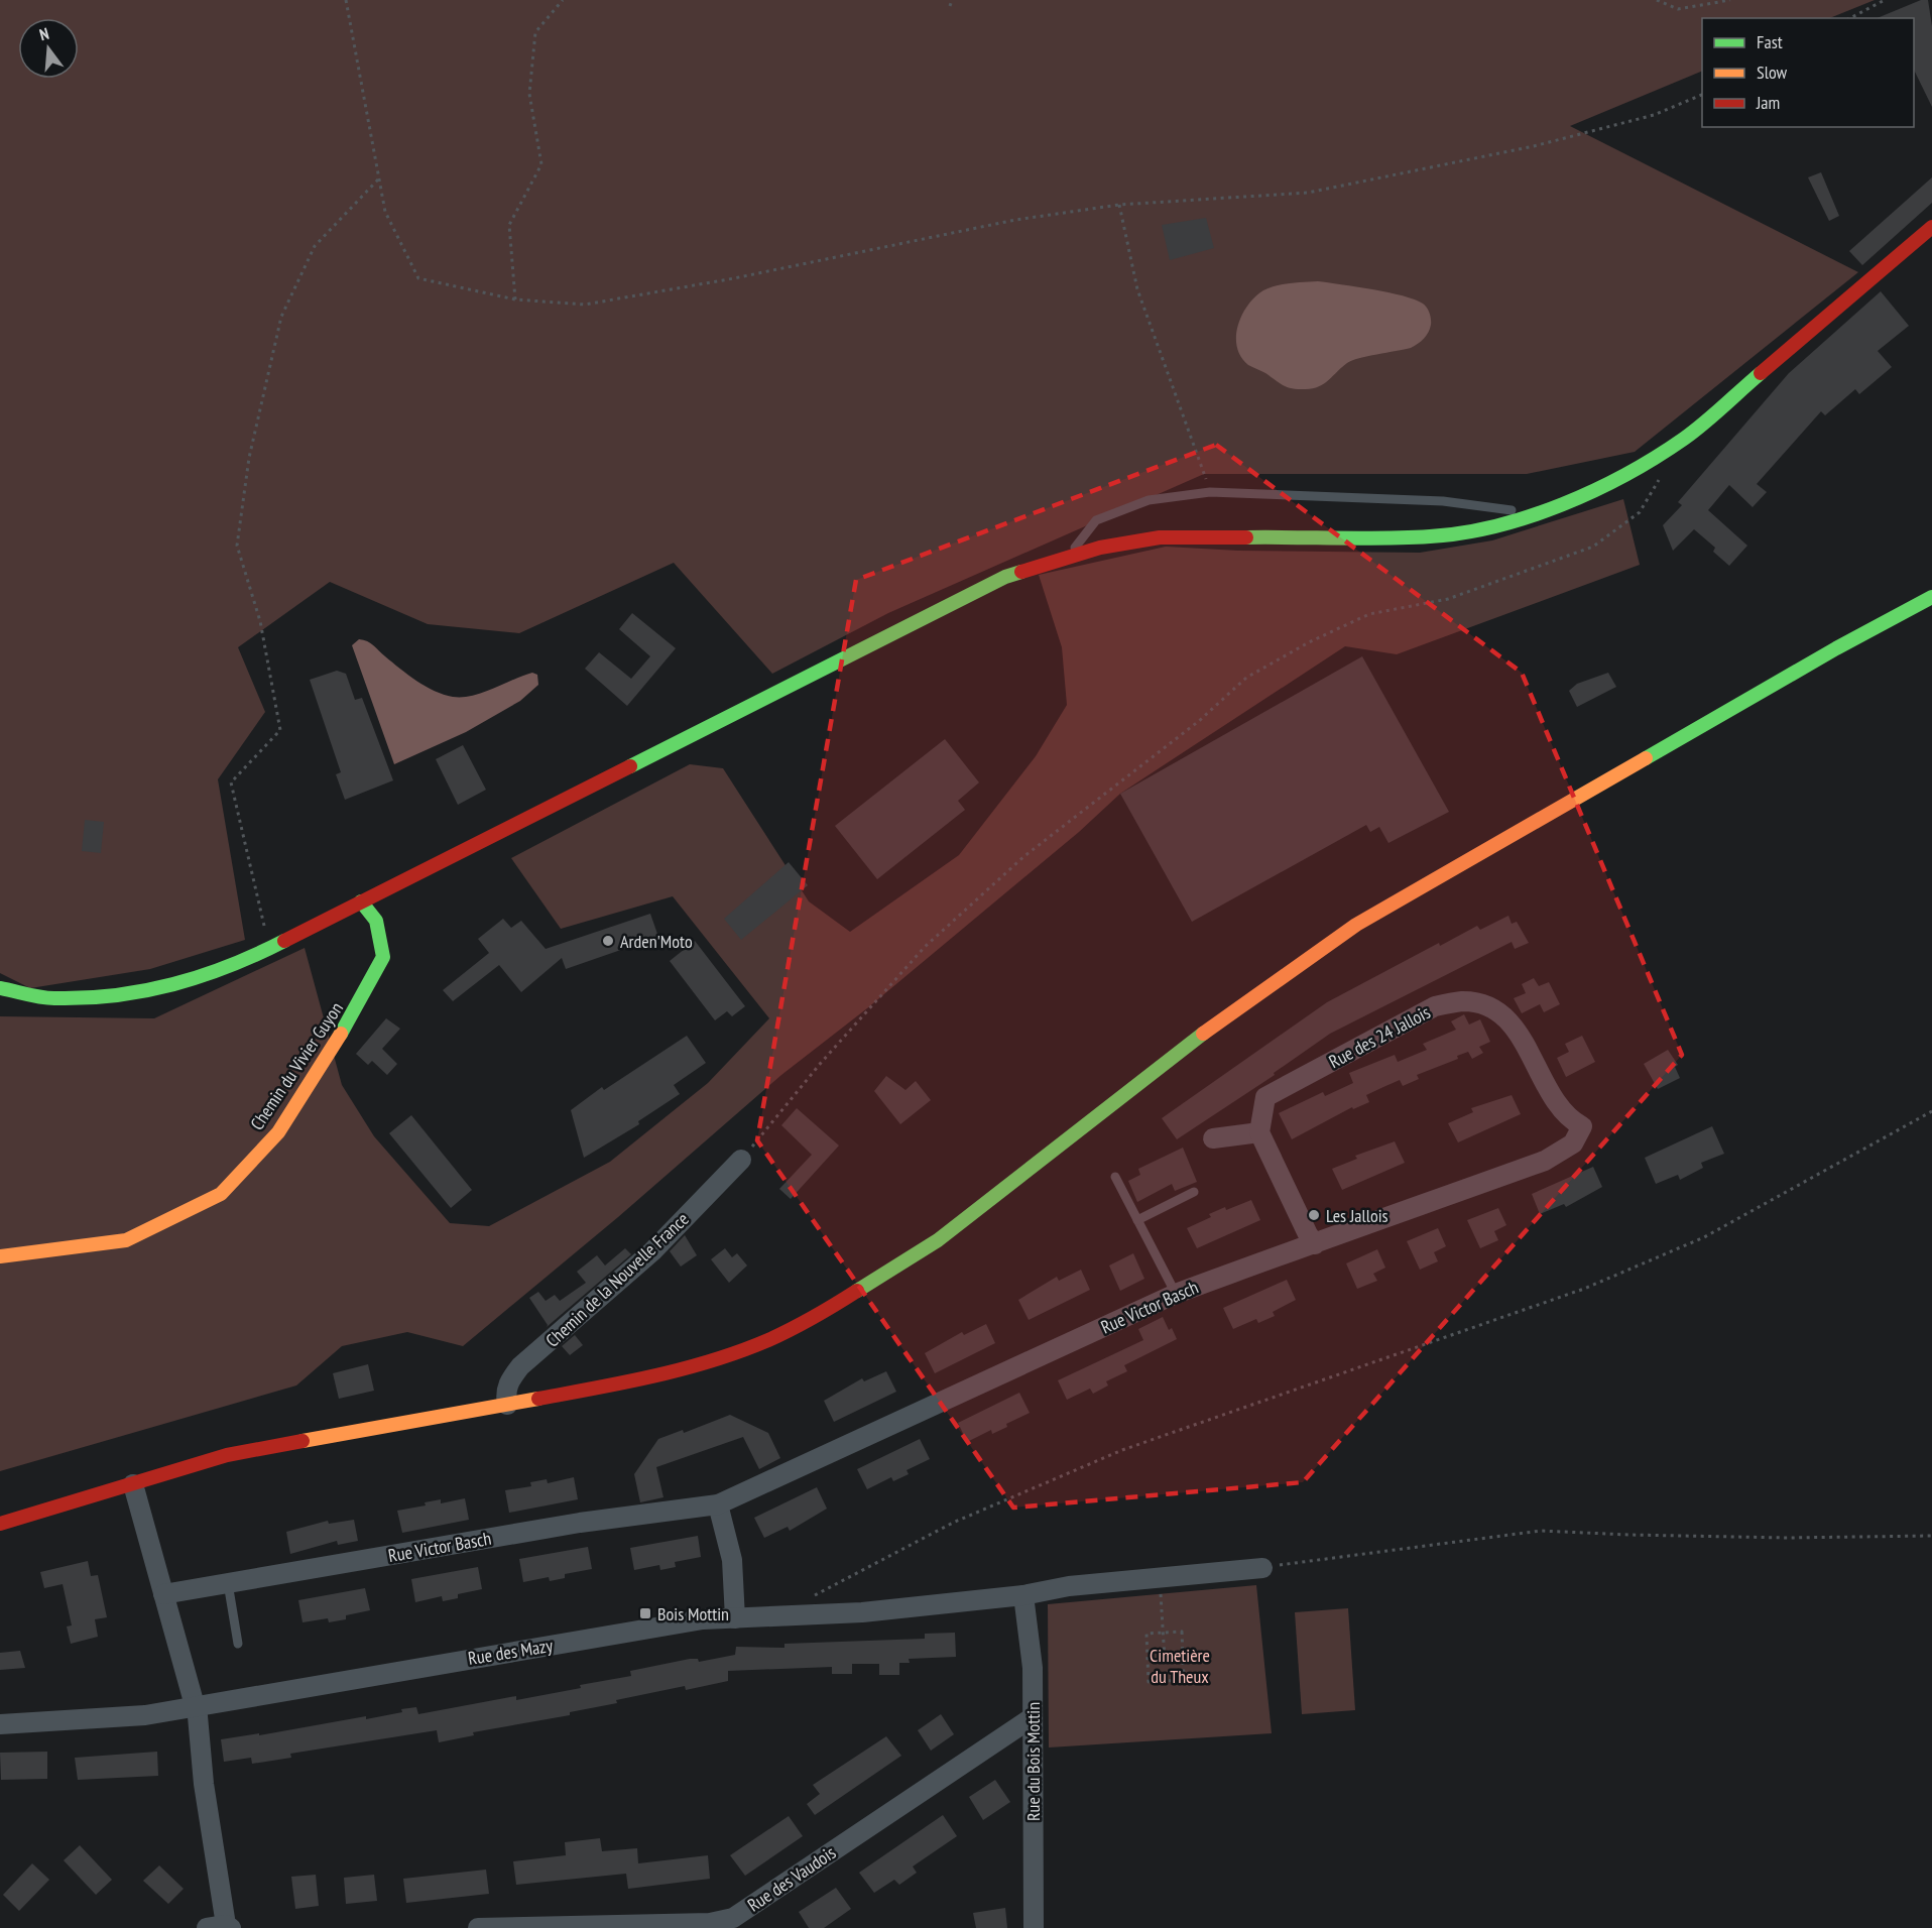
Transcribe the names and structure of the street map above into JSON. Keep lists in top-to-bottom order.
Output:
{
  "streets": {
    "street": [
      "Rue des 24 Jallois",
      "Chemin du Vivier Guyon",
      "Chemin de la Nouvelle France",
      "Rue Victor Basch",
      "Rue des Mazy",
      "Rue du Bois Mottin",
      "Rue des Vaudois"
    ]
  },
  "crossings": [
    ["Rue des 24 Jallois", "Rue Victor Basch"],
    ["Rue des Mazy", "Rue du Bois Mottin"],
    ["Rue du Bois Mottin", "Rue des Vaudois"]
  ],
  "parks": ["Cimetière du Theux"],
  "places": {
    "other": ["Arden'Moto", "Les Jallois"],
    "transit": ["Bois Mottin"]
  },
  "legend": ["Fast", "Slow", "Jam"],
  "north": "top"
}
